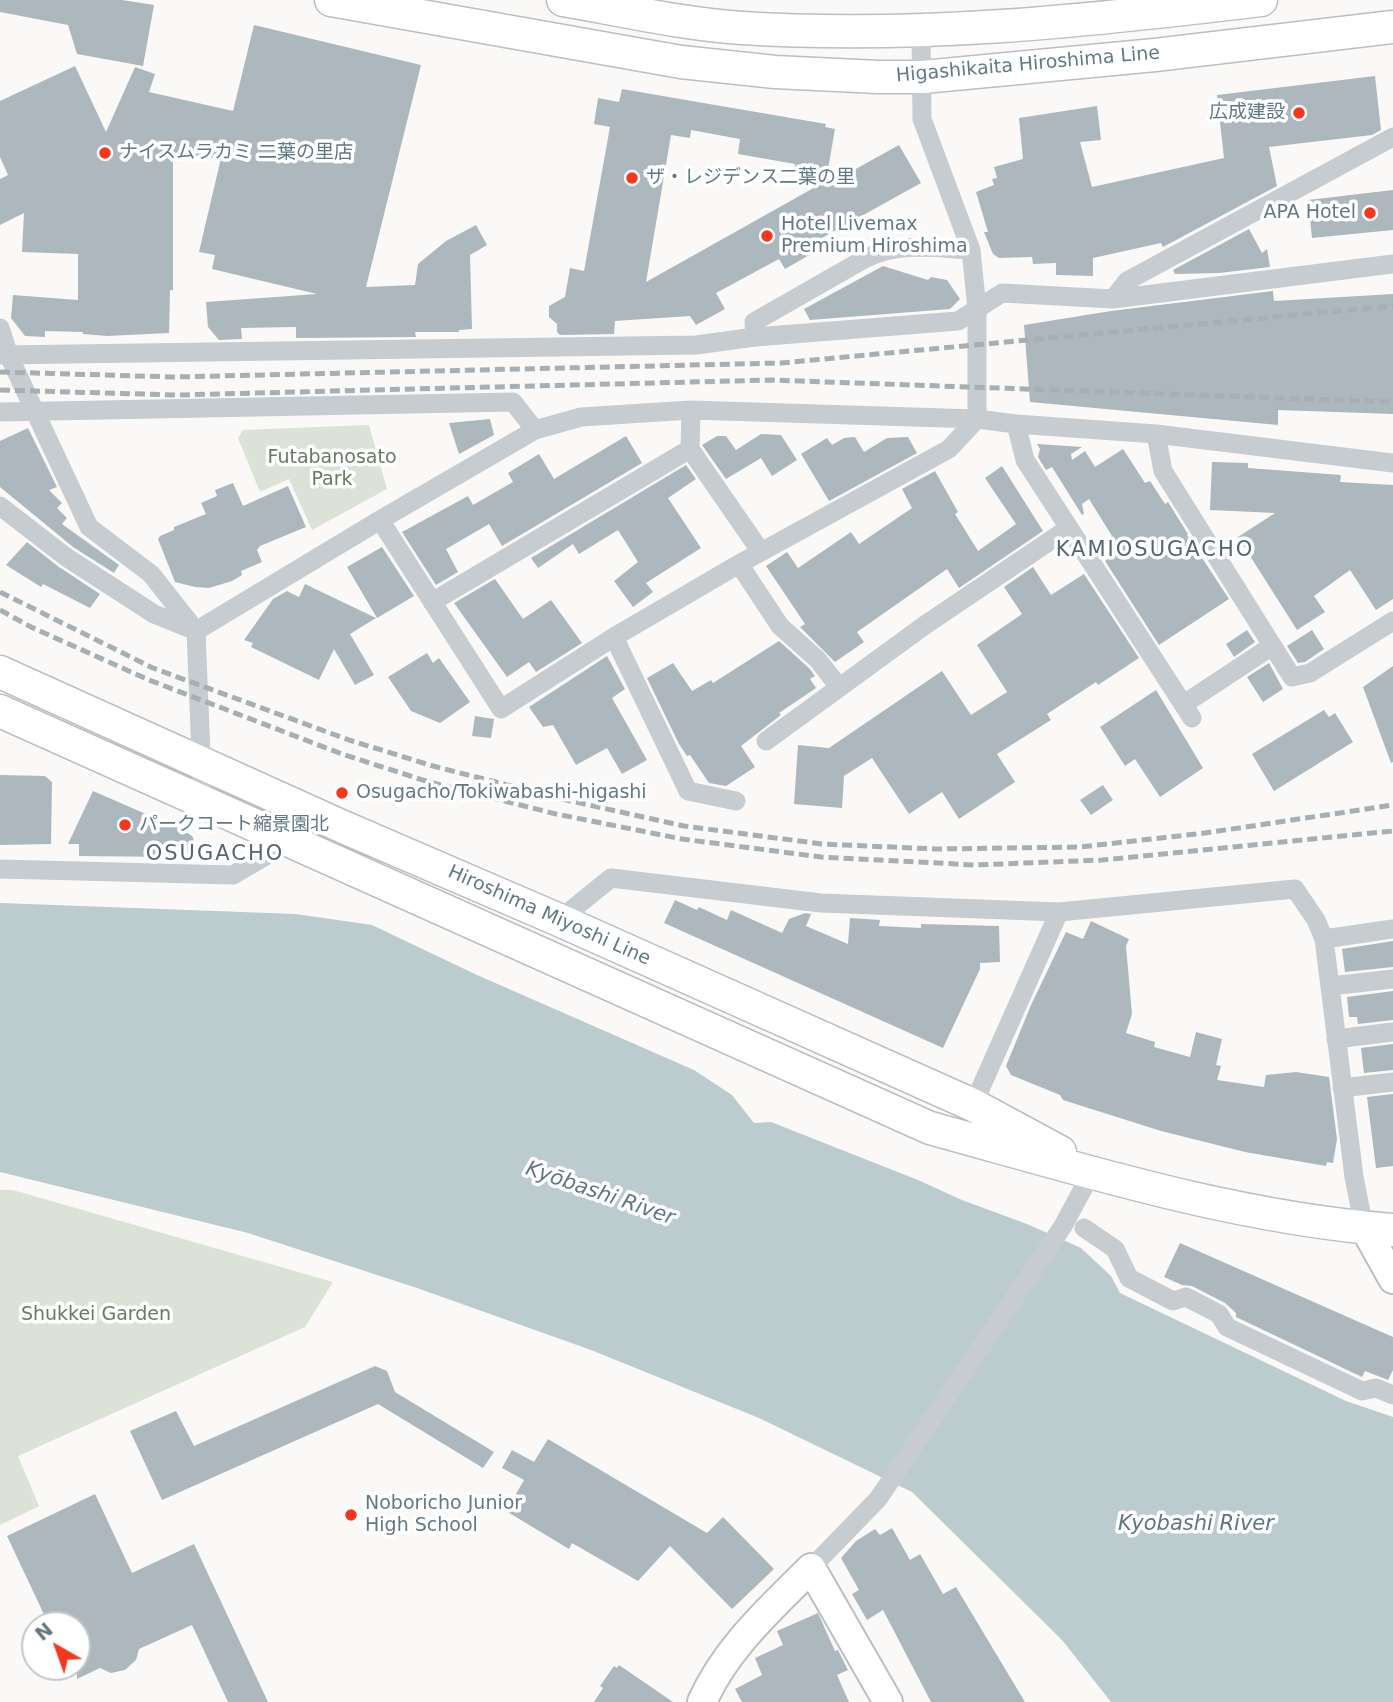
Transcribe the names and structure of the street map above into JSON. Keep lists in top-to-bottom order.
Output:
{
  "streets": {
    "main road": ["Higashikaita Hiroshima Line", "Hiroshima Miyoshi Line"]
  },
  "districts": ["KAMIOSUGACHO", "OSUGACHO"],
  "water": ["Kyōbashi River", "Kyobashi River"],
  "parks": ["Futabanosato Park", "Shukkei Garden"],
  "places": [
    "広成建設",
    "ナイスムラカミ 二葉の里店",
    "ザ・レジデンス二葉の里",
    "APA Hotel",
    "Hotel Livemax Premium Hiroshima",
    "Osugacho/Tokiwabashi-higashi",
    "パークコート縮景園北",
    "Noboricho Junior High School"
  ],
  "north": "top left"
}
